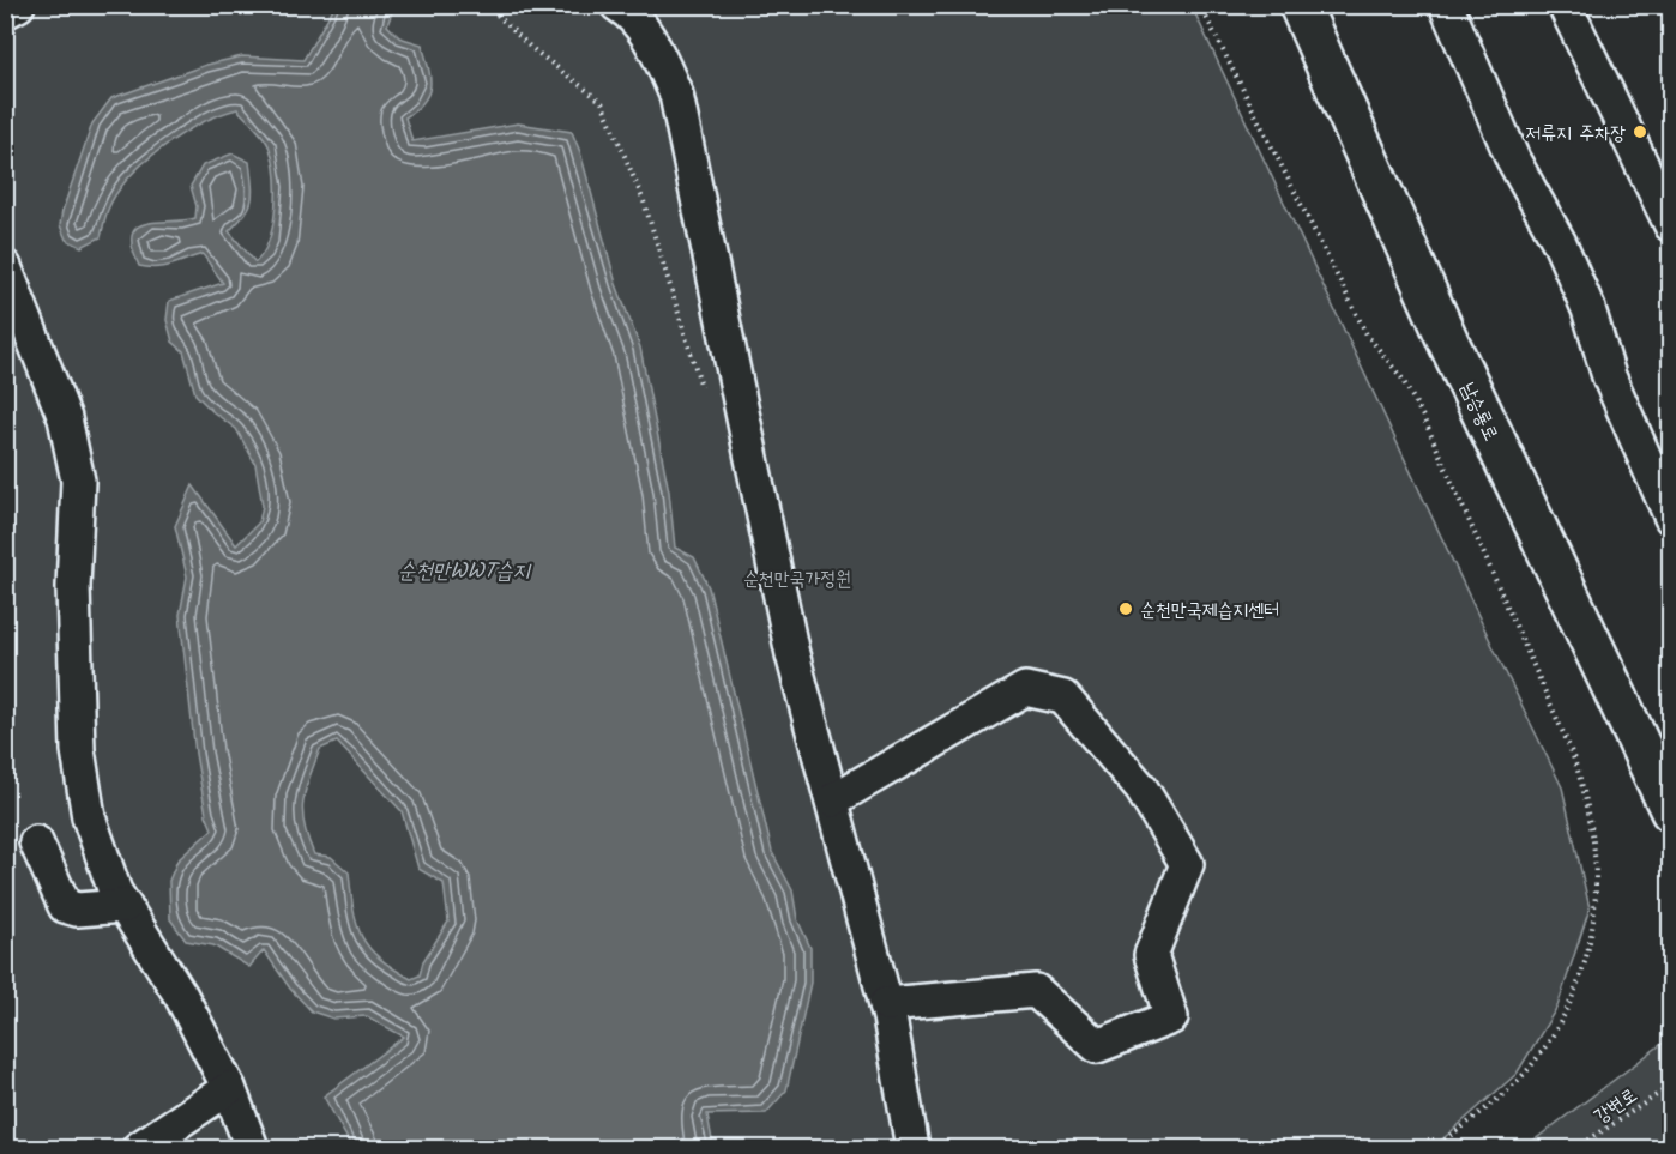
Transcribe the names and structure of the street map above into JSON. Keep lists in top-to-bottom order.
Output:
{
  "streets": {
    "main road": ["남승룡로"],
    "path": ["강변로"]
  },
  "water": ["순천만WWT습지"],
  "parks": ["순천만국가정원"],
  "places": ["저류지 주차장", "순천만국제습지센터"]
}
